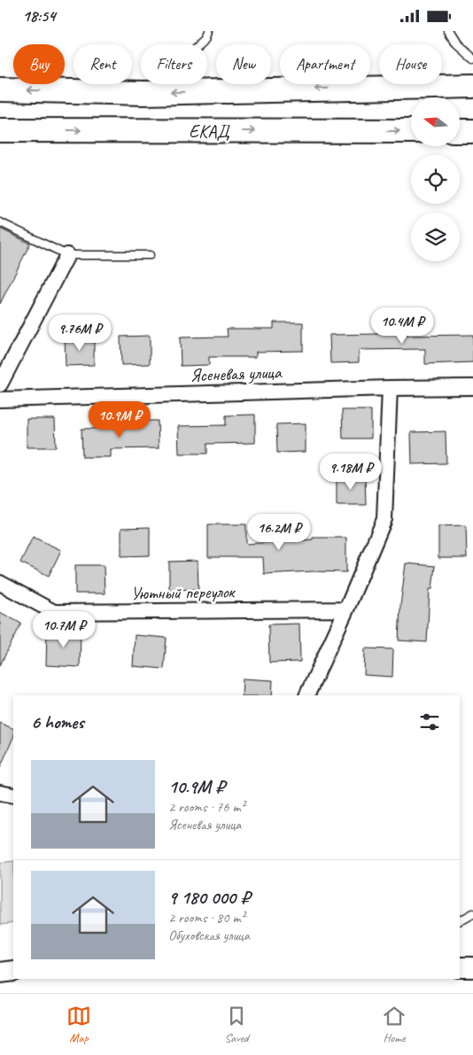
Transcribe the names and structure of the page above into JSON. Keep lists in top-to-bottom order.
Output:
{
  "streets": {
    "highway": ["ЕКАД"],
    "street": ["Ясеневая улица", "Уютный переулок"]
  },
  "north": "left",
  "page": {
    "status": "18:54",
    "chip": [
      "Buy",
      "Rent",
      "Filters",
      "New",
      "Apartment",
      "House"
    ],
    "price": [
      "10.4M ₽",
      "9.76M ₽",
      "10.9M ₽",
      "9.18M ₽",
      "16.2M ₽",
      "10.7M ₽"
    ],
    "heading": "6 homes",
    "list": [
      {
        "name": "10.9M ₽",
        "note": "2 rooms · 76 m² · Ясеневая улица"
      },
      {
        "name": "9 180 000 ₽",
        "note": "2 rooms · 80 m² · Обуховская улица"
      }
    ],
    "tabs": ["Map", "Saved", "Home"]
  }
}
